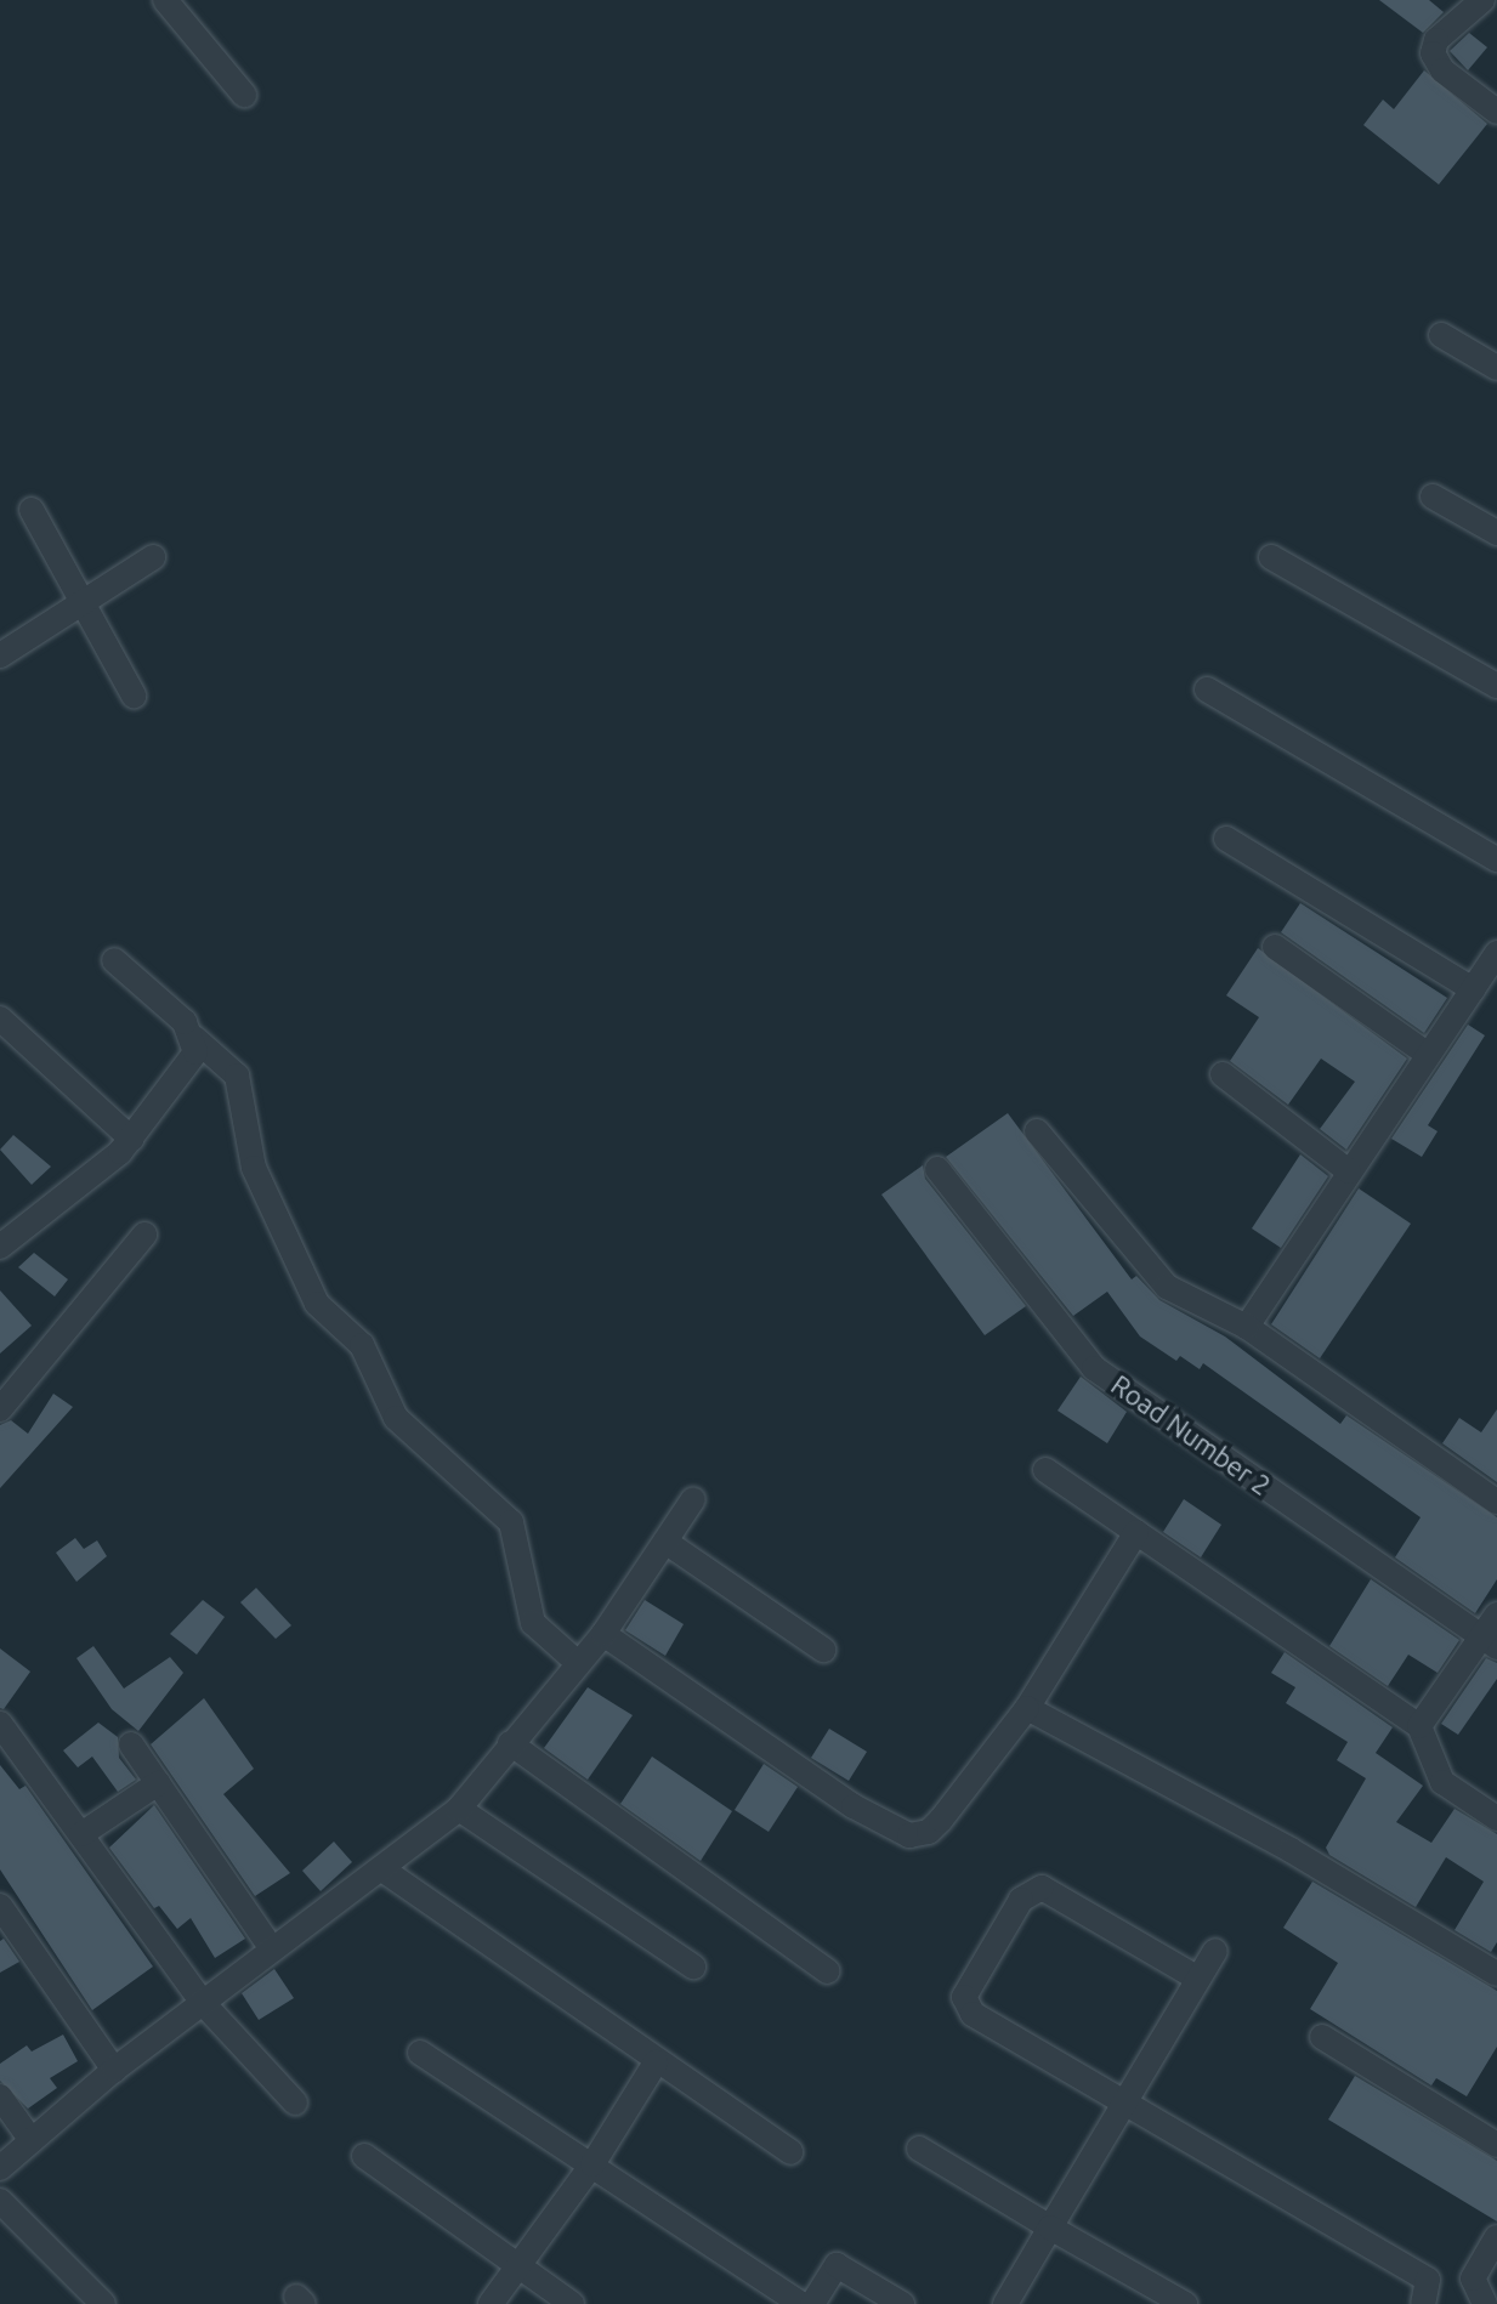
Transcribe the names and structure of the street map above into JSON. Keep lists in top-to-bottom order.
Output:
{
  "streets": {
    "street": ["Road Number 2"]
  }
}
